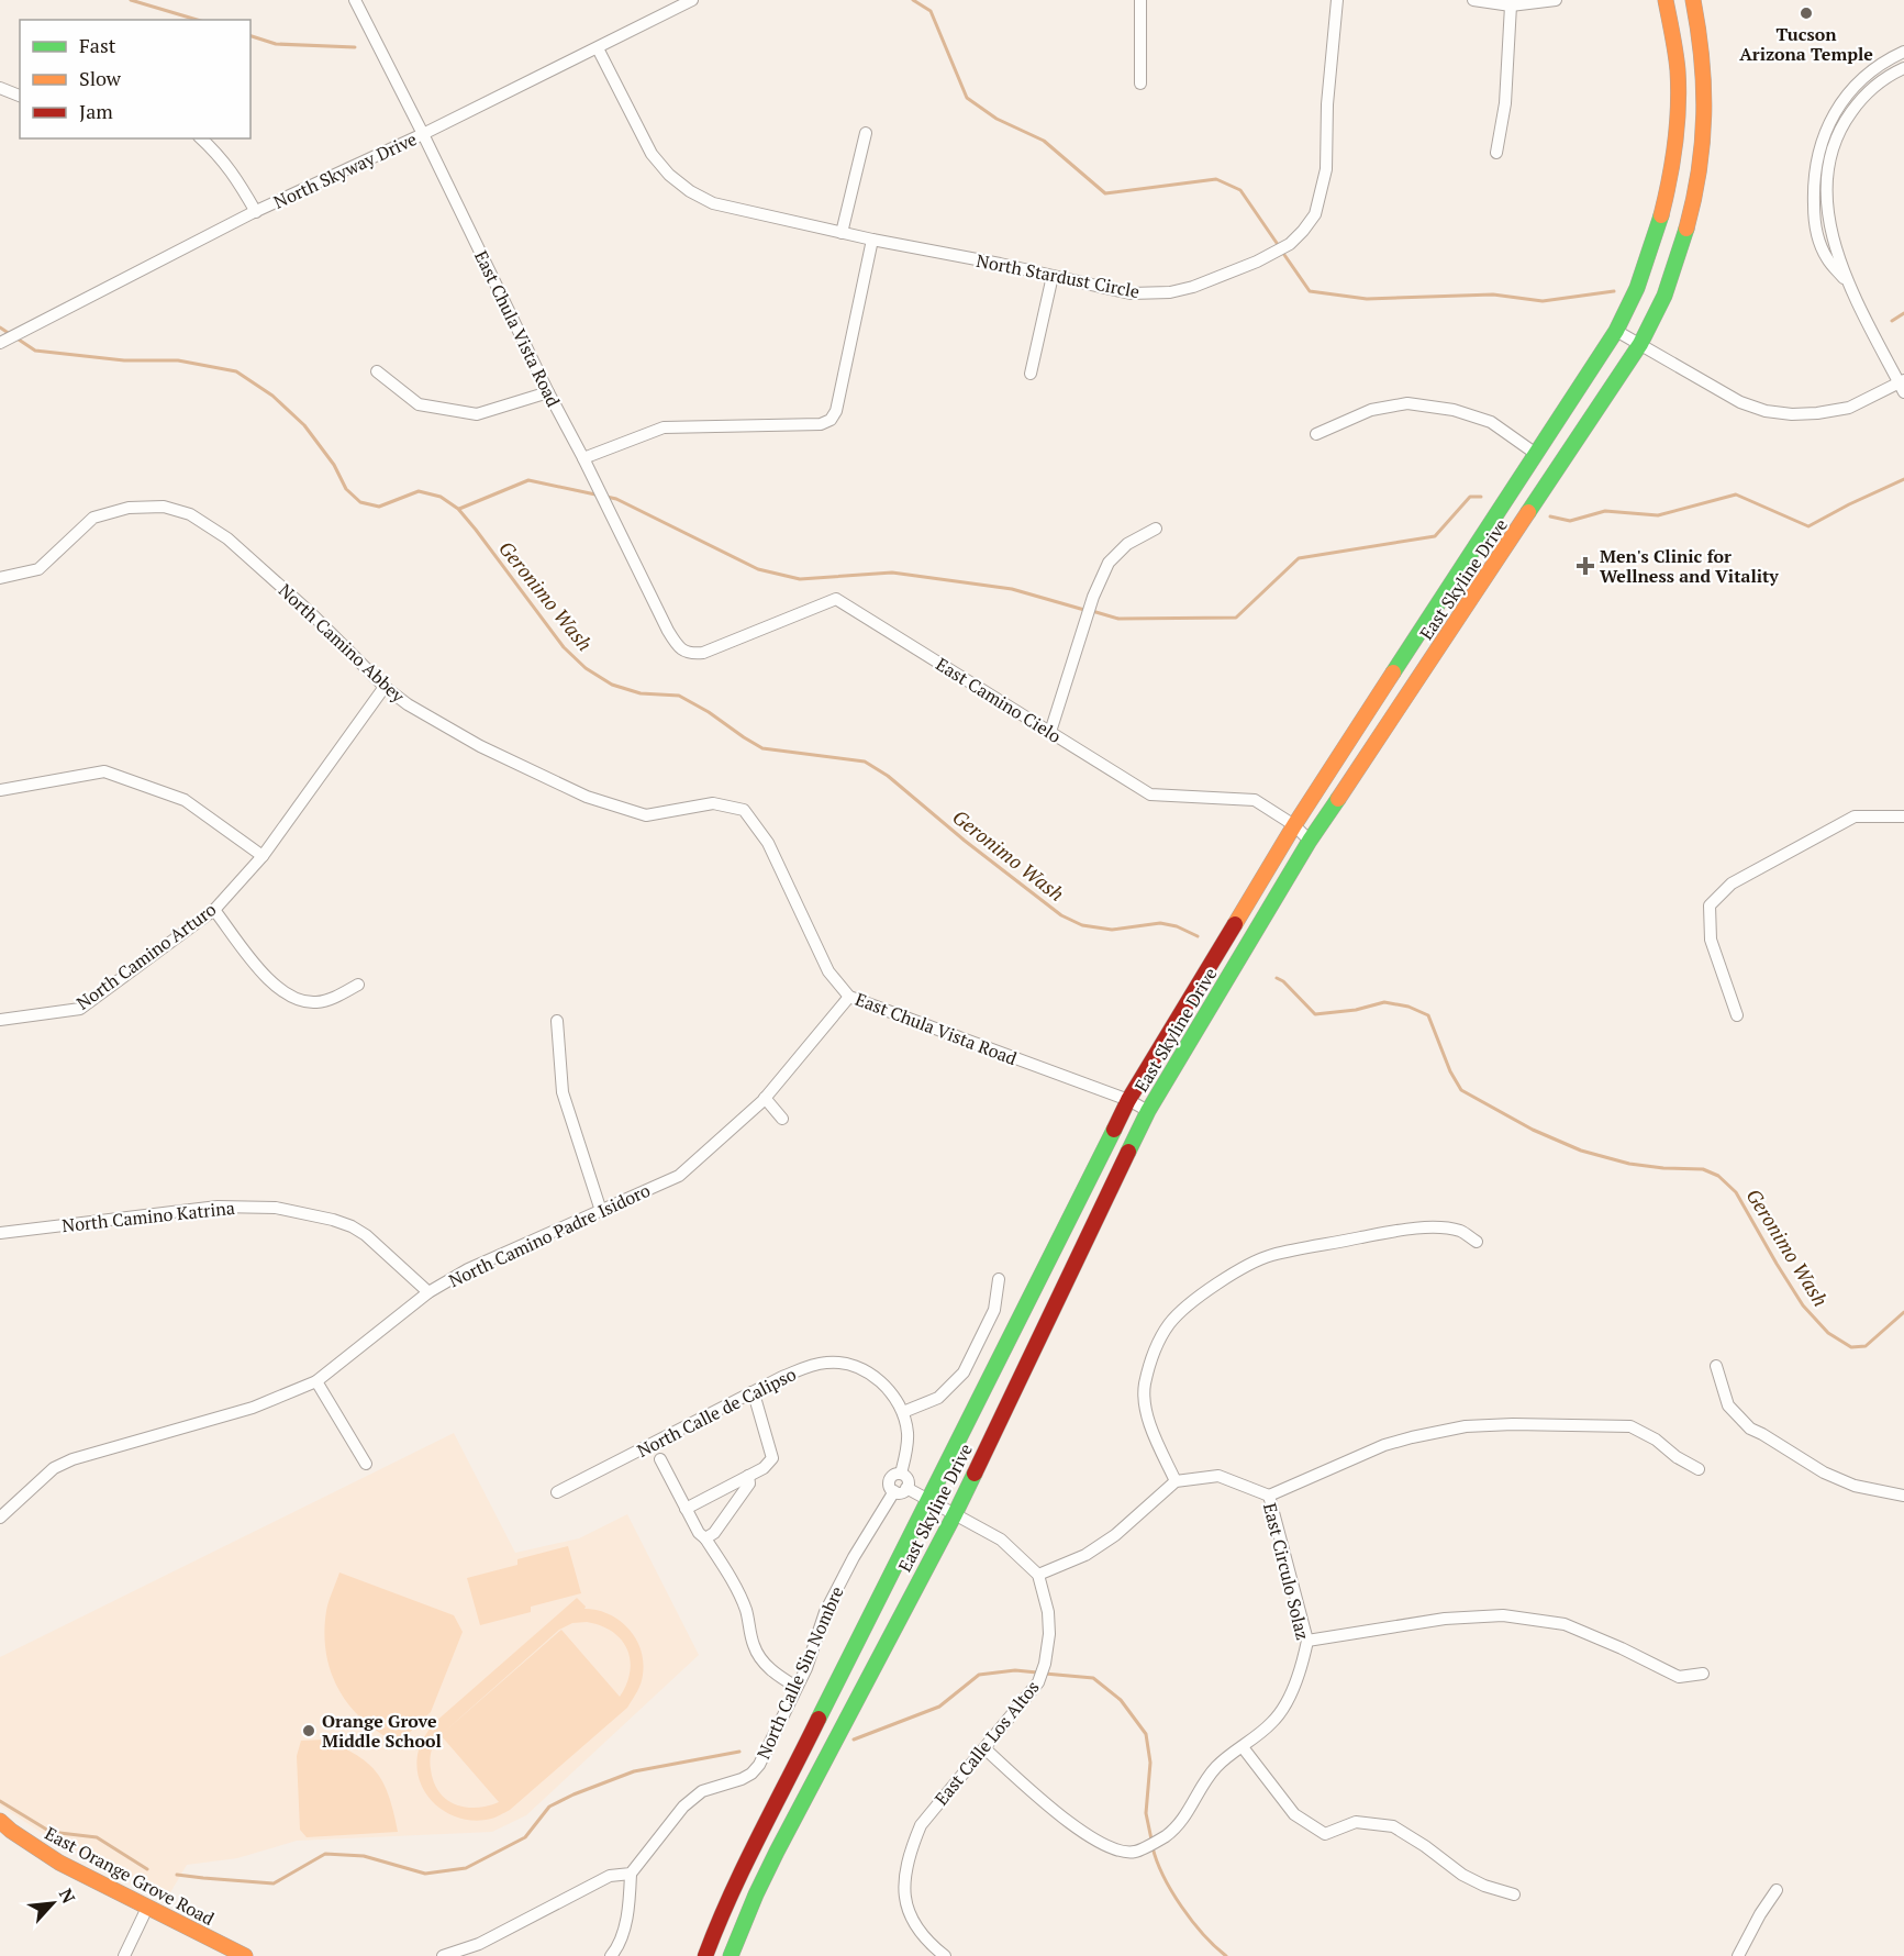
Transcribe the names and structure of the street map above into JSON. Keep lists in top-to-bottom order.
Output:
{
  "streets": {
    "main road": ["East Skyline Drive", "East Orange Grove Road"],
    "street": [
      "North Skyway Drive",
      "North Stardust Circle",
      "East Chula Vista Road",
      "North Camino Abbey",
      "East Camino Cielo",
      "North Camino Arturo",
      "North Camino Katrina",
      "North Camino Padre Isidoro",
      "North Calle de Calipso",
      "East Circulo Solaz",
      "North Calle Sin Nombre",
      "East Calle Los Altos"
    ]
  },
  "crossings": [
    ["North Skyway Drive", "North Stardust Circle"],
    ["North Skyway Drive", "East Chula Vista Road"],
    ["East Chula Vista Road", "East Skyline Drive"],
    ["East Chula Vista Road", "North Camino Abbey"],
    ["East Chula Vista Road", "East Camino Cielo"],
    ["East Chula Vista Road", "North Camino Padre Isidoro"],
    ["East Skyline Drive", "East Camino Cielo"],
    ["North Camino Abbey", "North Camino Arturo"],
    ["North Camino Katrina", "North Camino Padre Isidoro"],
    ["North Calle de Calipso", "North Calle Sin Nombre"],
    ["East Circulo Solaz", "East Calle Los Altos"]
  ],
  "water": ["Geronimo Wash"],
  "places": {
    "other": ["Tucson Arizona Temple", "Orange Grove Middle School"],
    "health": ["Men's Clinic for Wellness and Vitality"]
  },
  "legend": ["Fast", "Slow", "Jam"],
  "north": "top right"
}
